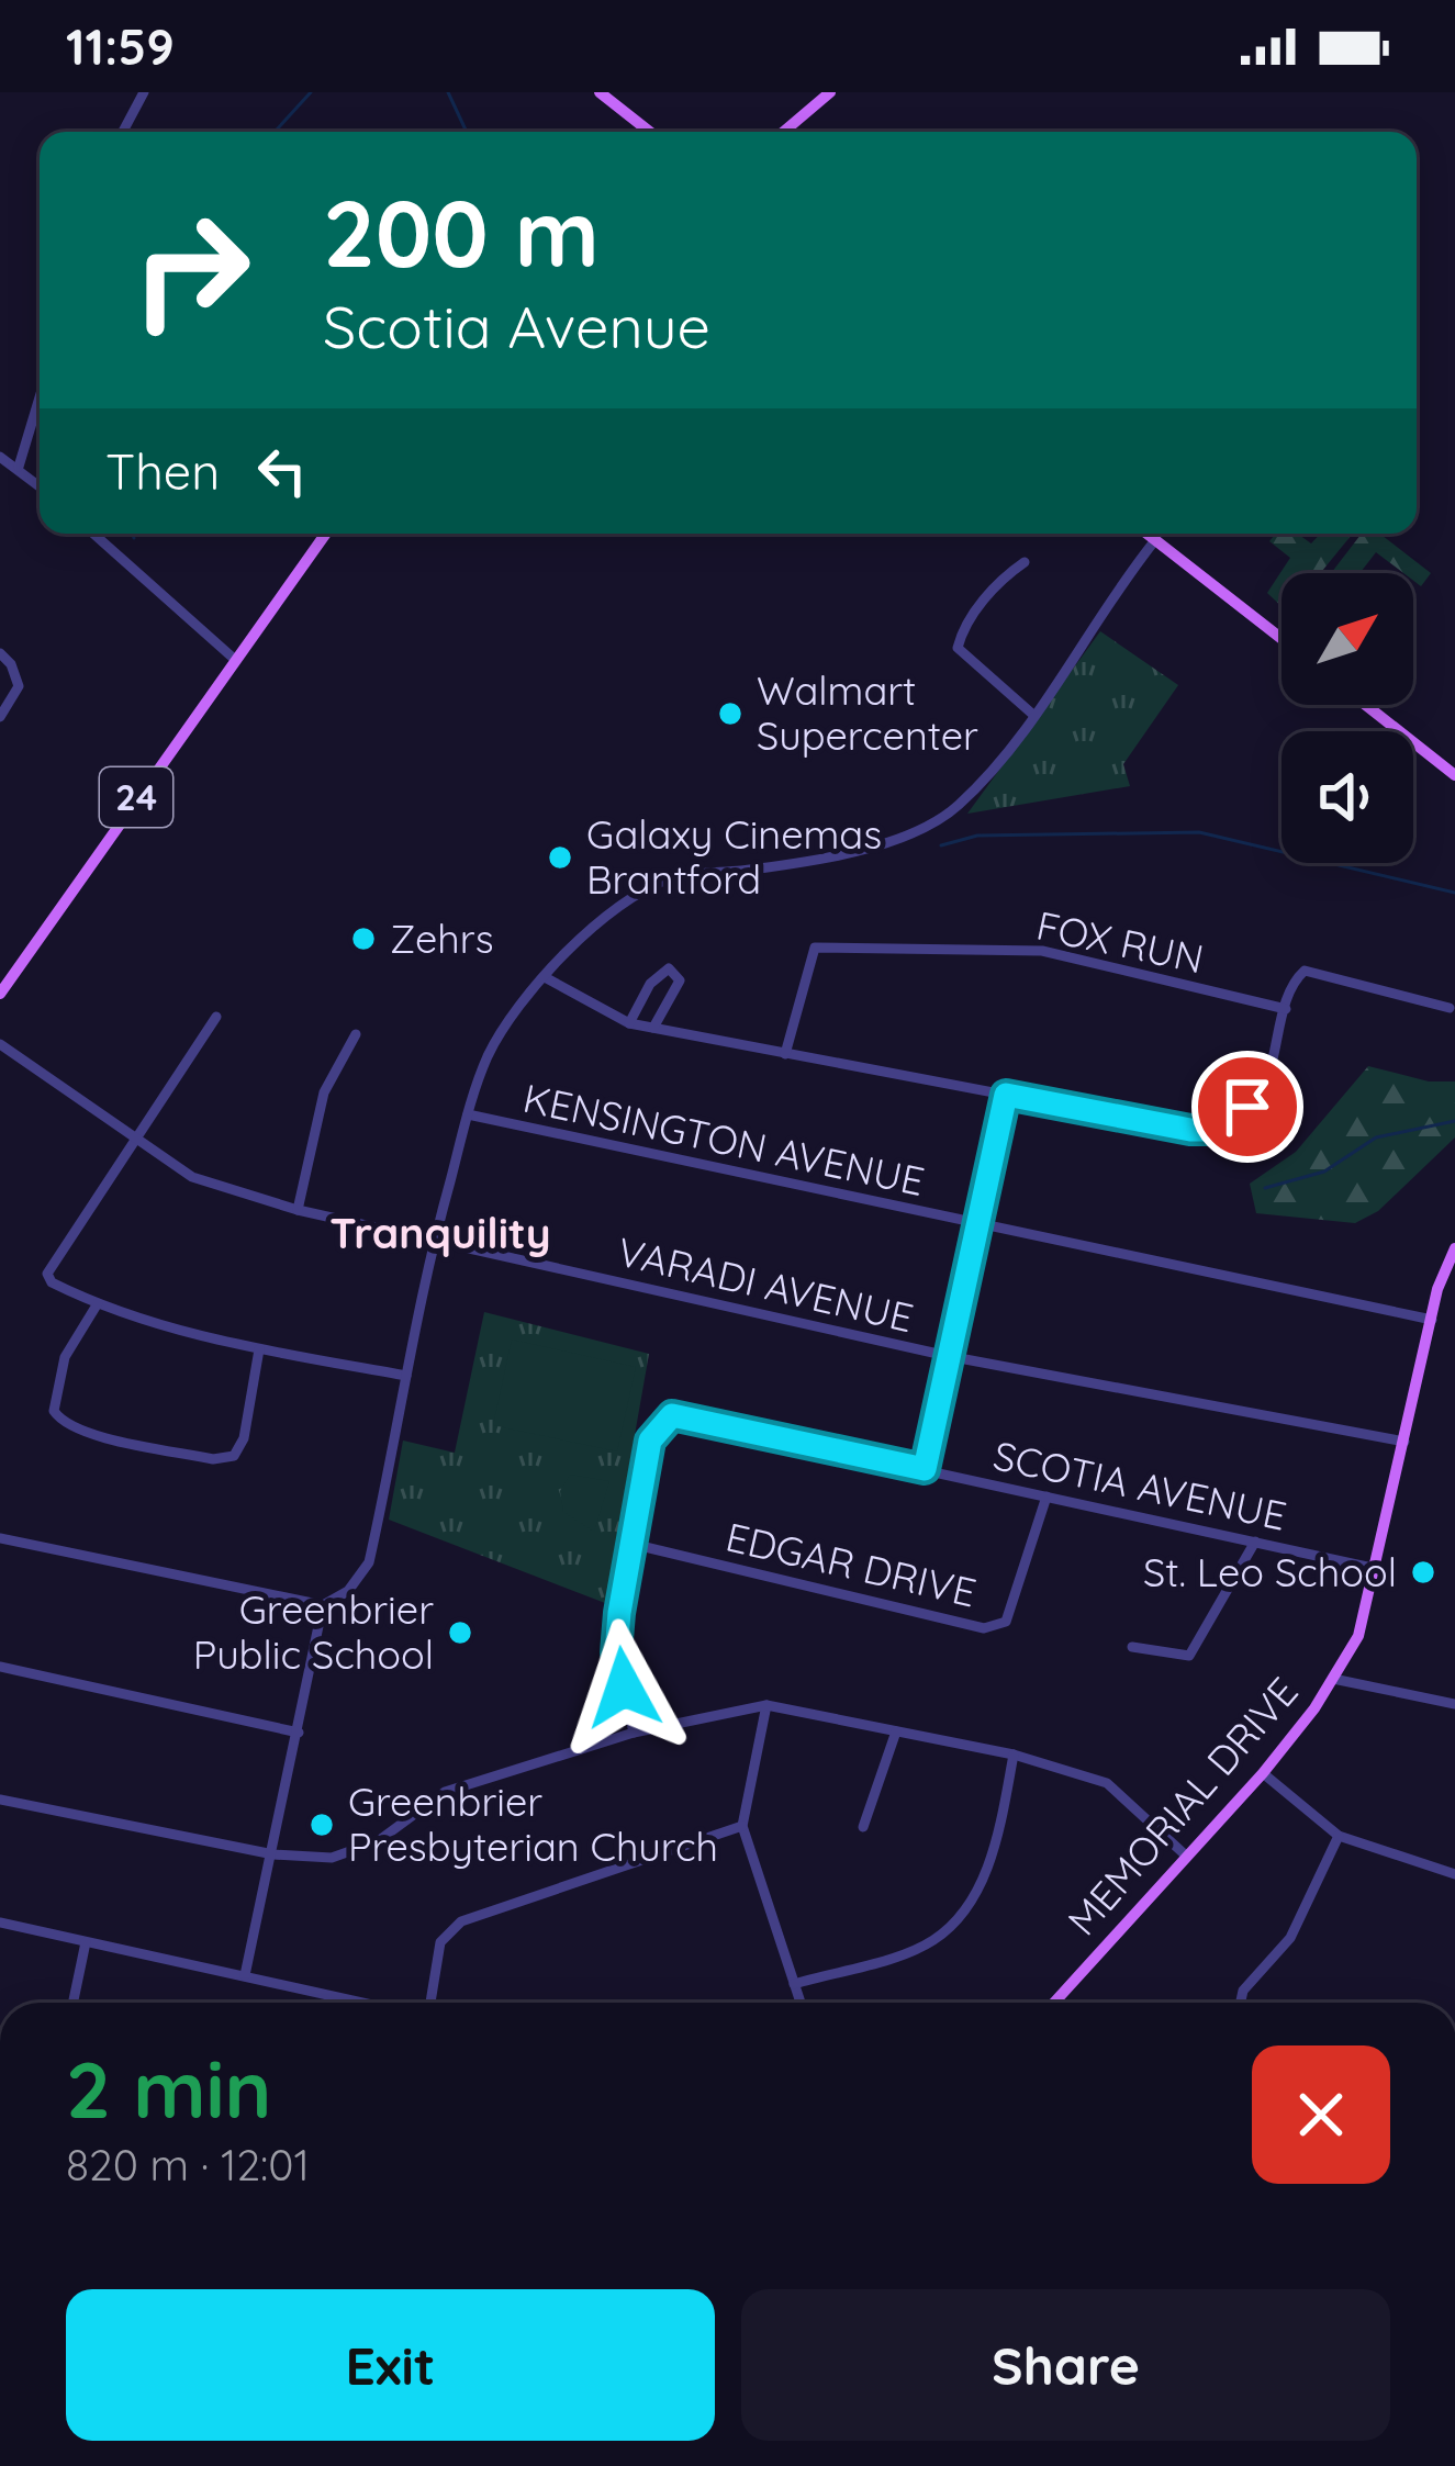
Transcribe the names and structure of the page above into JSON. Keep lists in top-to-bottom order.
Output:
{
  "streets": {
    "main road": ["24", "MEMORIAL DRIVE"],
    "street": [
      "FOX RUN",
      "KENSINGTON AVENUE",
      "VARADI AVENUE",
      "SCOTIA AVENUE",
      "EDGAR DRIVE"
    ]
  },
  "crossings": [
    ["KENSINGTON AVENUE", "MEMORIAL DRIVE"],
    ["VARADI AVENUE", "MEMORIAL DRIVE"],
    ["SCOTIA AVENUE", "EDGAR DRIVE"],
    ["SCOTIA AVENUE", "MEMORIAL DRIVE"]
  ],
  "districts": ["Tranquility"],
  "places": [
    "Walmart Supercenter",
    "Galaxy Cinemas Brantford",
    "Zehrs",
    "St. Leo School",
    "Greenbrier Public School",
    "Greenbrier Presbyterian Church"
  ],
  "north": "top right",
  "page": {
    "status": "11:59",
    "turn": ["200 m", "Scotia Avenue"],
    "then": "Then",
    "heading": ["2 min", "820 m · 12:01"],
    "buttons": ["Exit", "Share"]
  }
}
